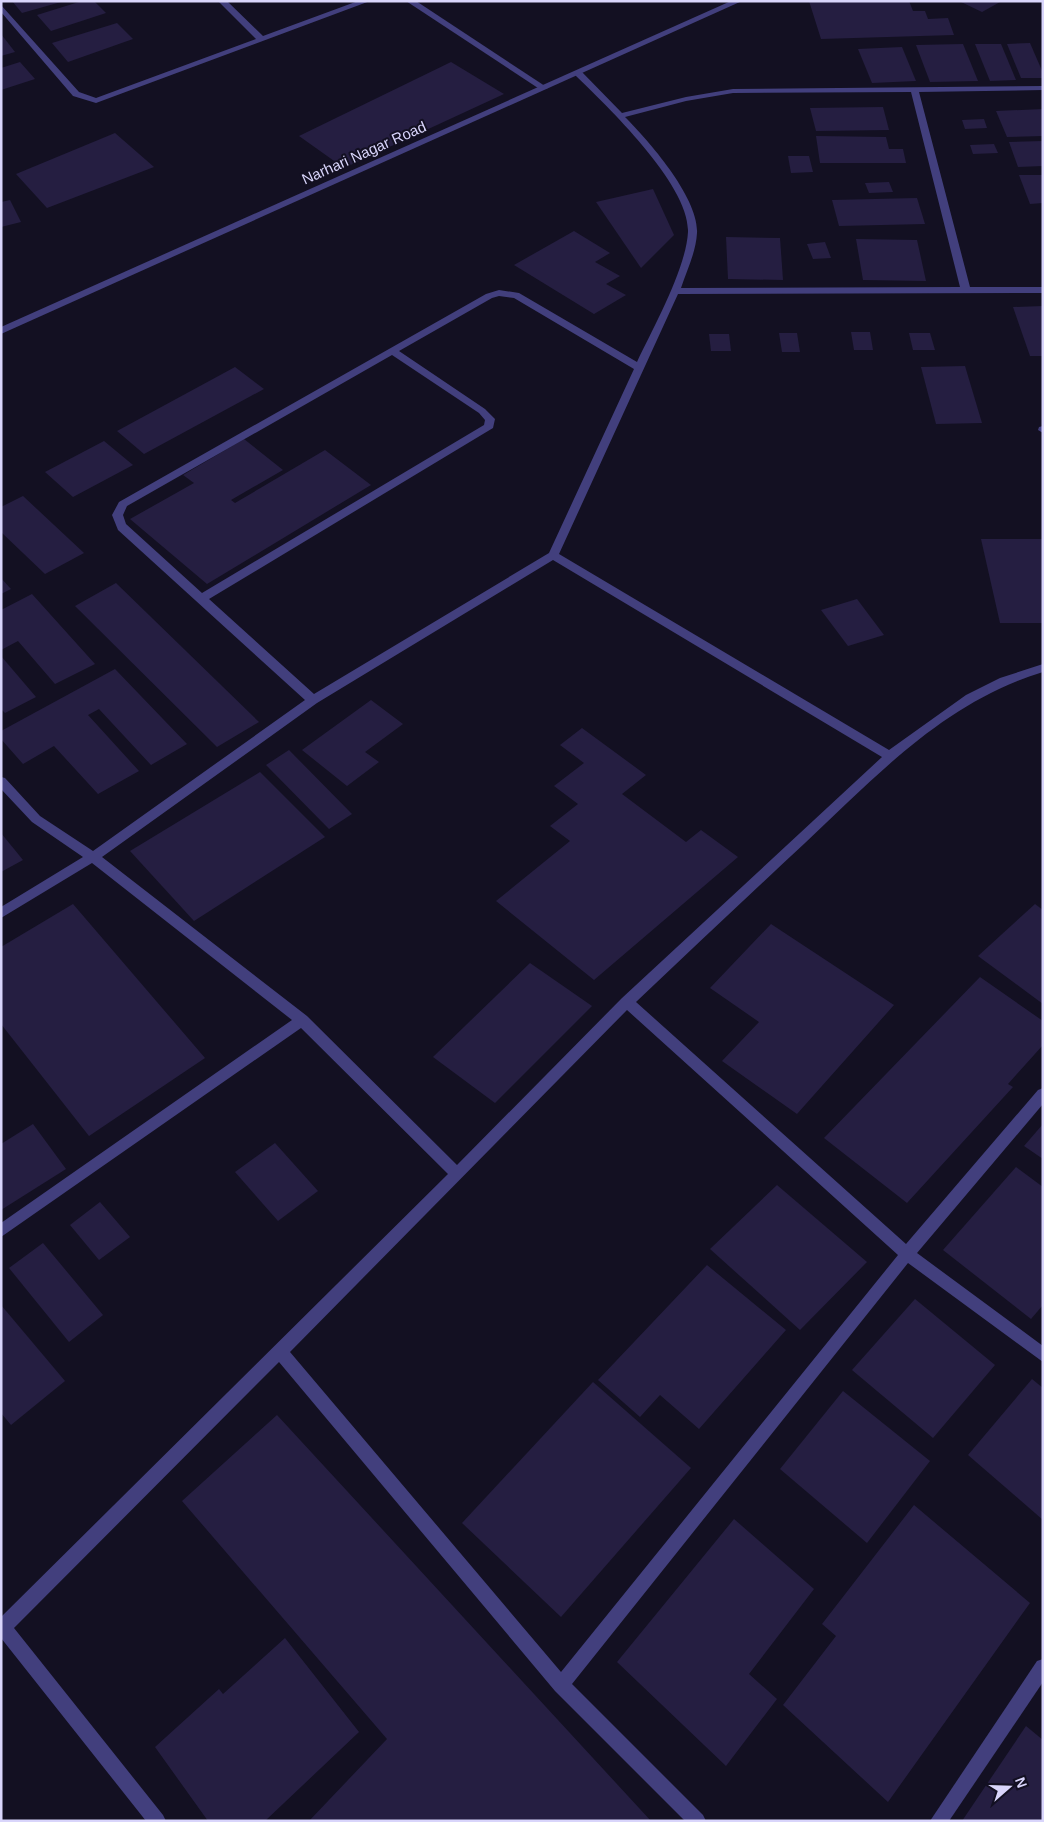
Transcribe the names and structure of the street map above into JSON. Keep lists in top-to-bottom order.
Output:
{
  "streets": {
    "street": ["Narhari Nagar Road"]
  },
  "north": "right"
}
